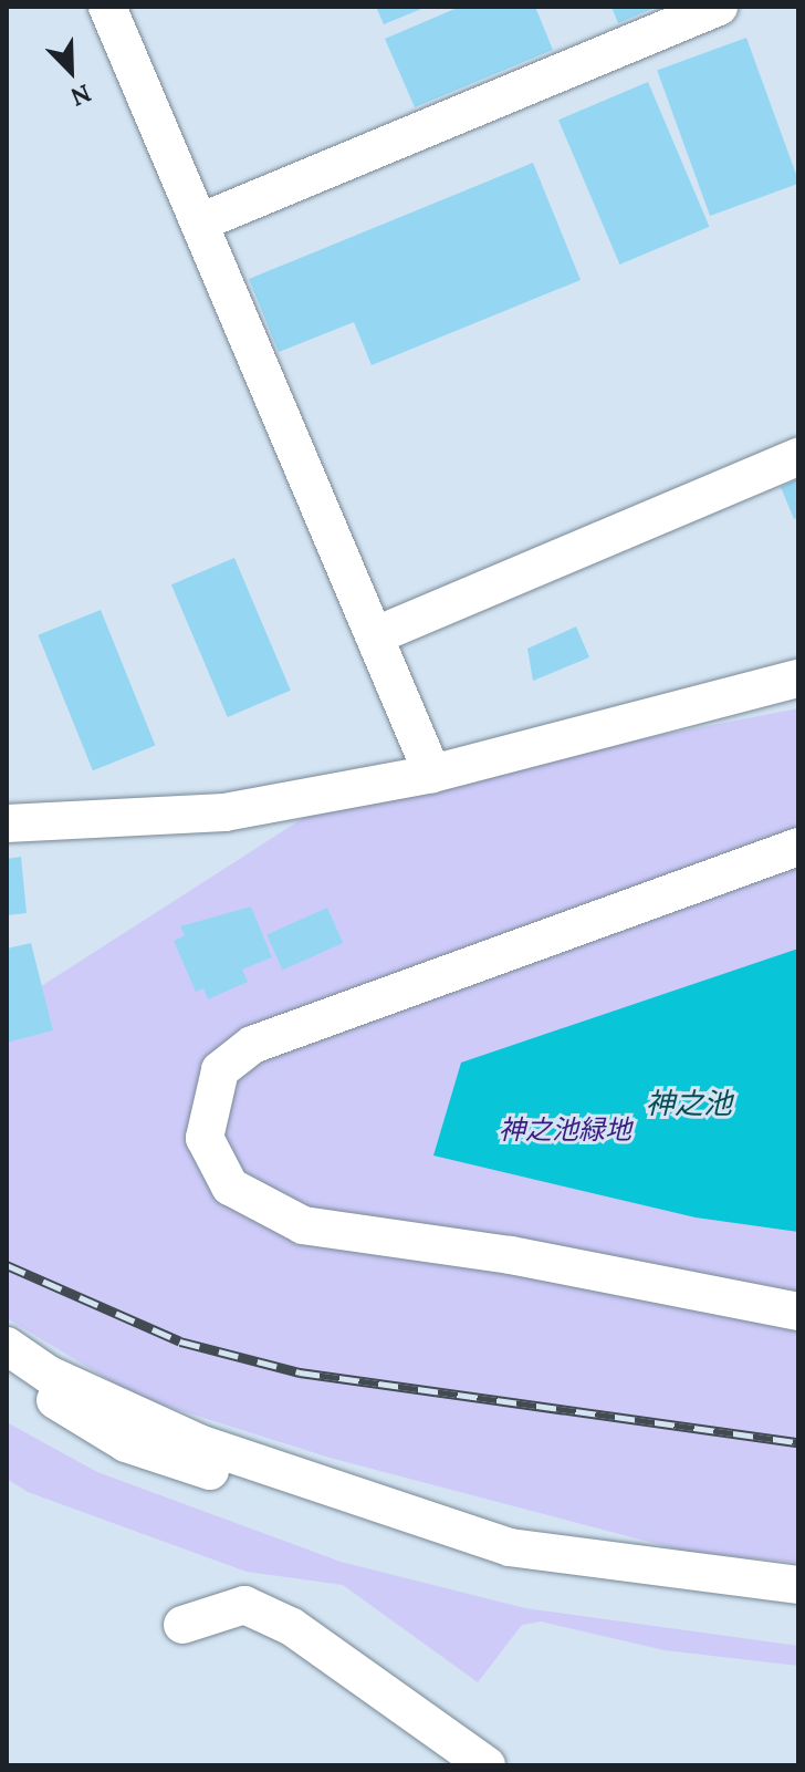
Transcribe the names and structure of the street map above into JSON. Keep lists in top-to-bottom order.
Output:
{
  "water": ["神之池"],
  "parks": ["神之池緑地"],
  "north": "bottom right"
}
